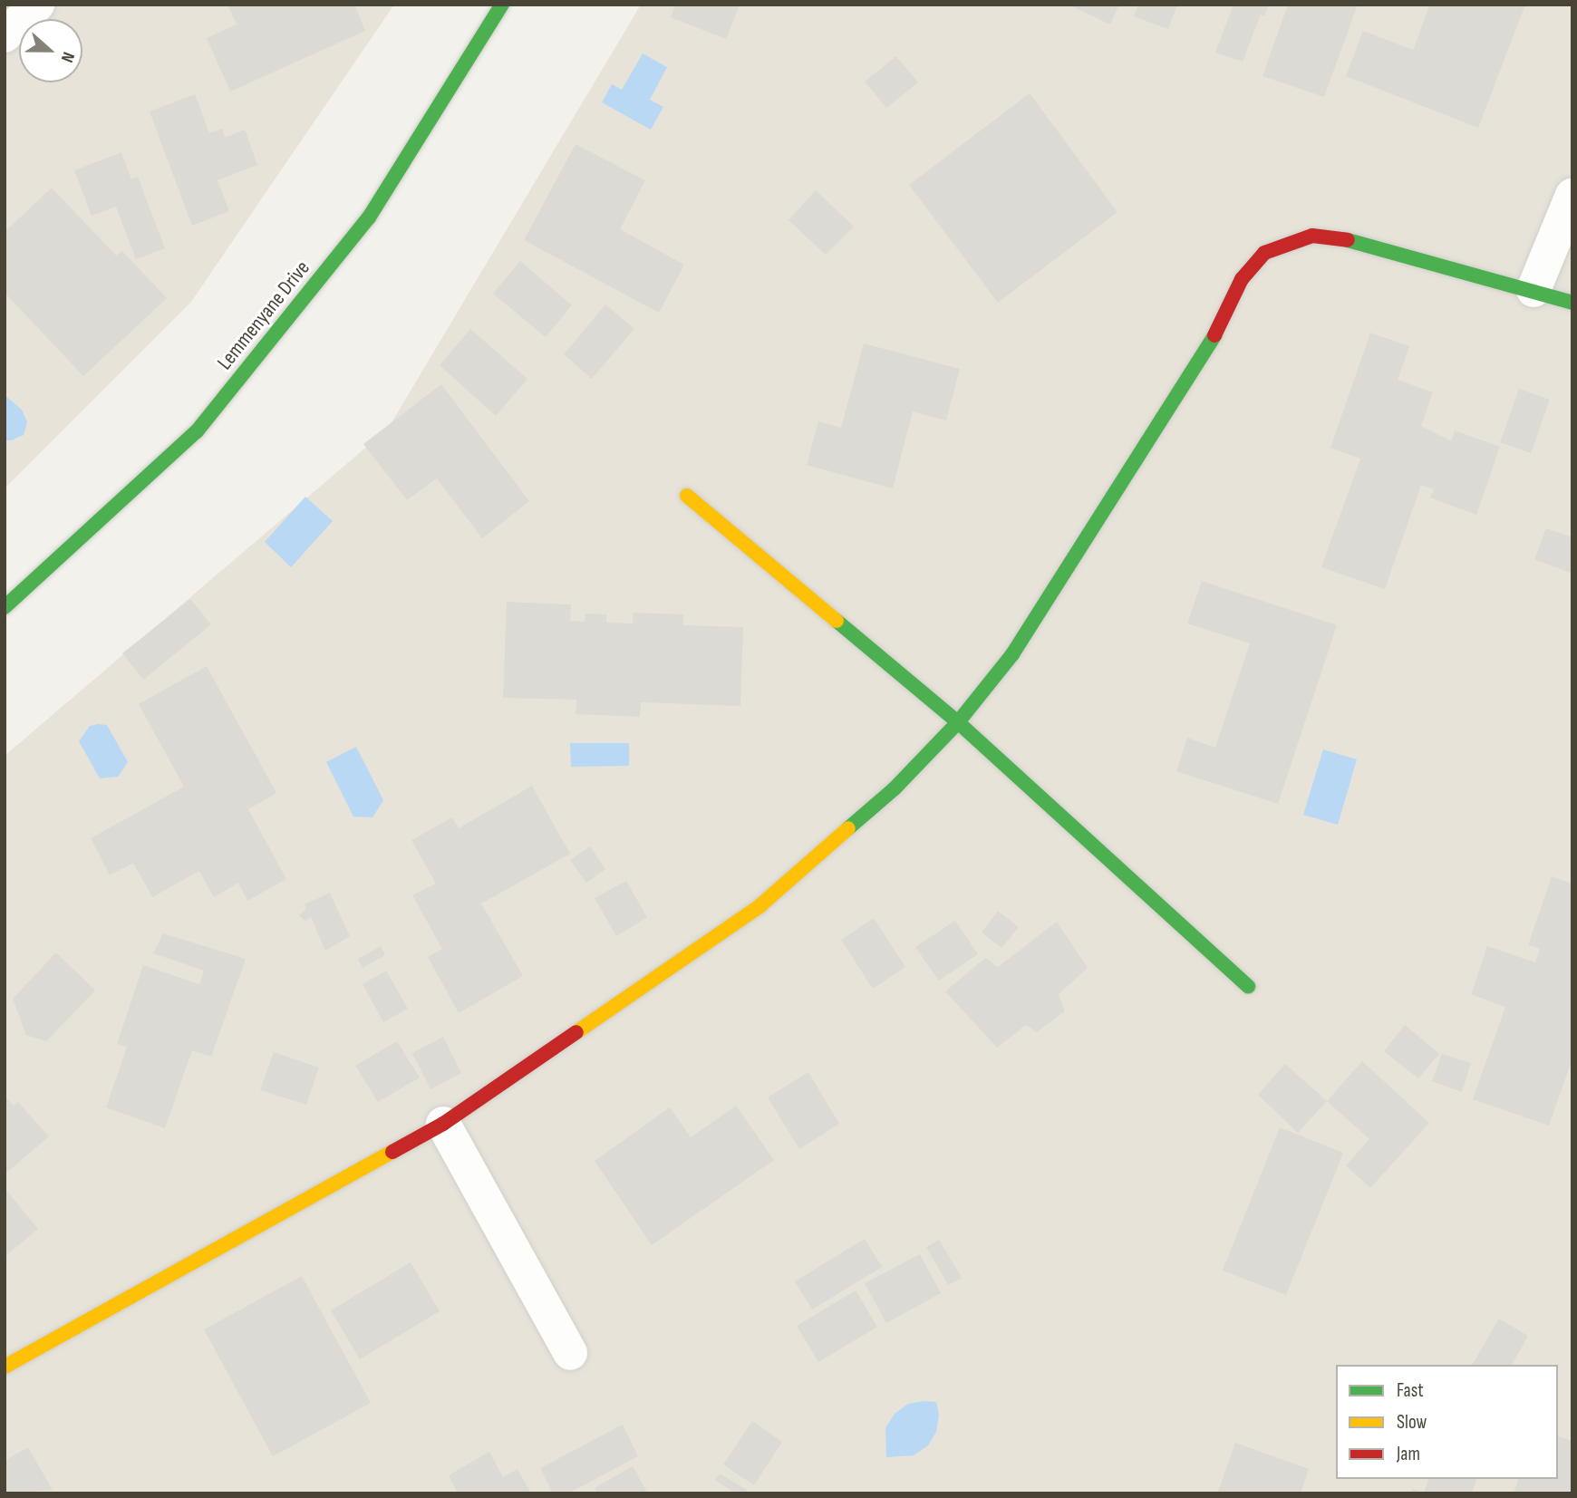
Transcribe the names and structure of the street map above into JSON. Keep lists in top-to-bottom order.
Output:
{
  "streets": {
    "street": ["Lemmenyane Drive"]
  },
  "legend": ["Fast", "Slow", "Jam"],
  "north": "right"
}
